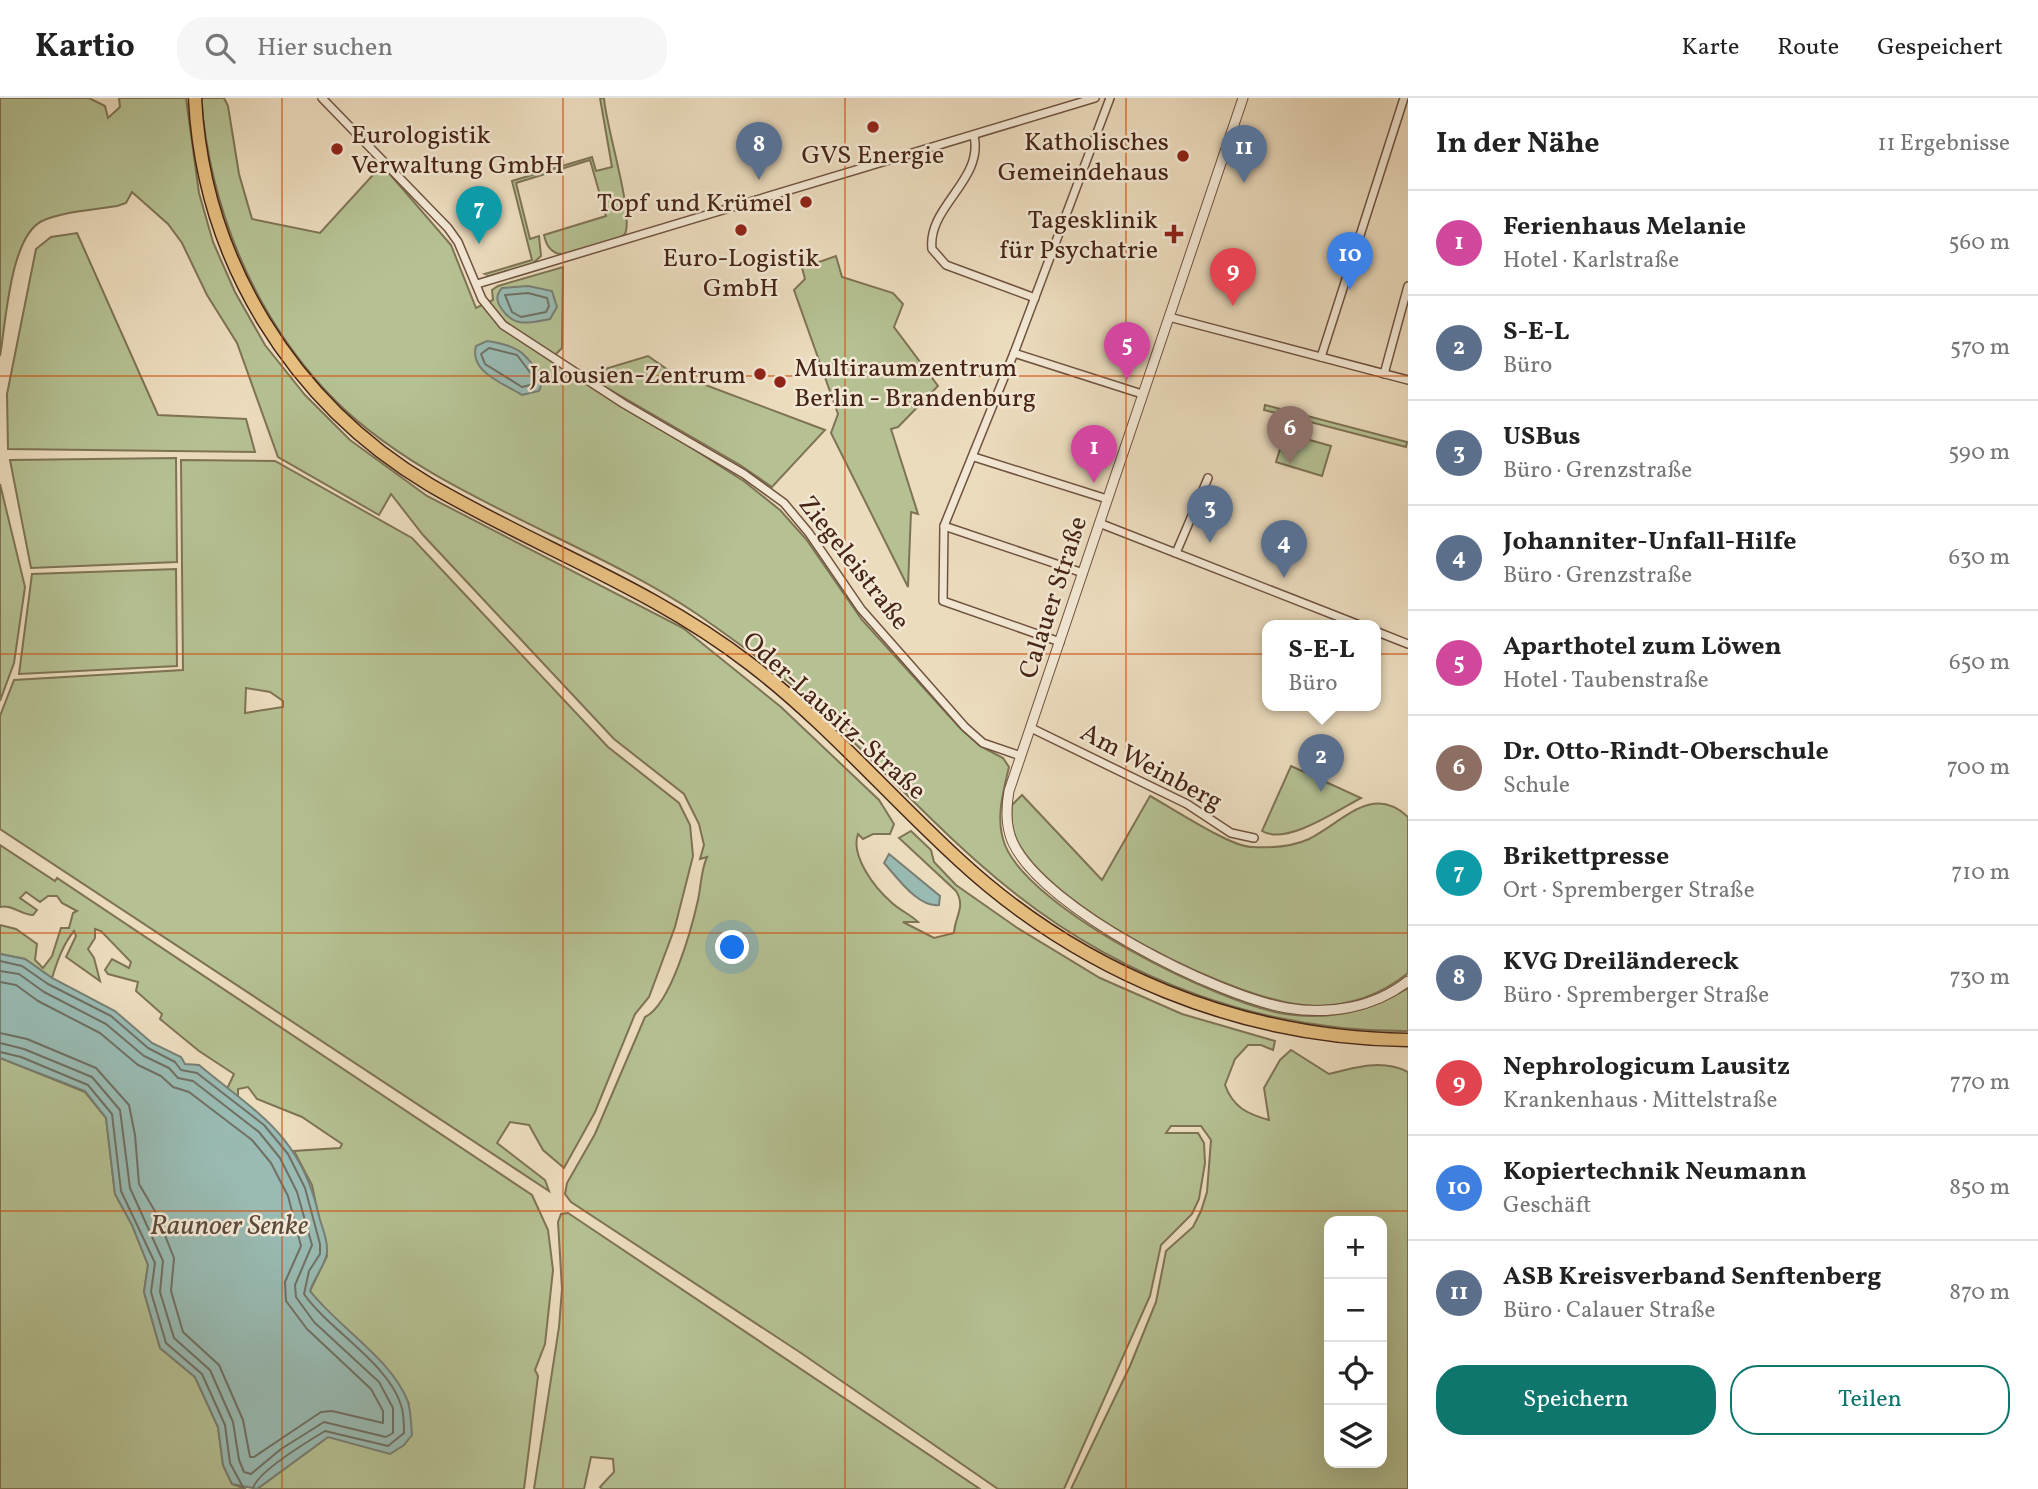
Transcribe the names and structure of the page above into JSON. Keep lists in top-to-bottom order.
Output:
{
  "streets": {
    "highway": ["Oder-Lausitz-Straße"],
    "street": ["Ziegeleistraße", "Calauer Straße", "Am Weinberg"]
  },
  "crossings": [
    ["Ziegeleistraße", "Calauer Straße"],
    ["Calauer Straße", "Am Weinberg"]
  ],
  "water": ["Raunoer Senke"],
  "places": {
    "other": [
      "GVS Energie",
      "Eurologistik Verwaltung GmbH",
      "Katholisches Gemeindehaus",
      "Topf und Krümel",
      "Euro-Logistik GmbH",
      "Jalousien-Zentrum",
      "Multiraumzentrum Berlin - Brandenburg"
    ],
    "health": ["Tagesklinik für Psychatrie"]
  },
  "page": {
    "header": "Kartio",
    "search": "Hier suchen",
    "nav": ["Karte", "Route", "Gespeichert"],
    "heading": ["In der Nähe", "11 Ergebnisse"],
    "pins": [
      "8",
      "11",
      "7",
      "10",
      "9",
      "5",
      "6",
      "1",
      "3",
      "4",
      "2"
    ],
    "list": [
      {
        "mark": "1",
        "name": "Ferienhaus Melanie",
        "note": "Hotel · Karlstraße",
        "value": "560 m"
      },
      {
        "mark": "2",
        "name": "S-E-L",
        "note": "Büro",
        "value": "570 m"
      },
      {
        "mark": "3",
        "name": "USBus",
        "note": "Büro · Grenzstraße",
        "value": "590 m"
      },
      {
        "mark": "4",
        "name": "Johanniter-Unfall-Hilfe",
        "note": "Büro · Grenzstraße",
        "value": "630 m"
      },
      {
        "mark": "5",
        "name": "Aparthotel zum Löwen",
        "note": "Hotel · Taubenstraße",
        "value": "650 m"
      },
      {
        "mark": "6",
        "name": "Dr. Otto-Rindt-Oberschule",
        "note": "Schule",
        "value": "700 m"
      },
      {
        "mark": "7",
        "name": "Brikettpresse",
        "note": "Ort · Spremberger Straße",
        "value": "710 m"
      },
      {
        "mark": "8",
        "name": "KVG Dreiländereck",
        "note": "Büro · Spremberger Straße",
        "value": "730 m"
      },
      {
        "mark": "9",
        "name": "Nephrologicum Lausitz",
        "note": "Krankenhaus · Mittelstraße",
        "value": "770 m"
      },
      {
        "mark": "10",
        "name": "Kopiertechnik Neumann",
        "note": "Geschäft",
        "value": "850 m"
      },
      {
        "mark": "11",
        "name": "ASB Kreisverband Senftenberg",
        "note": "Büro · Calauer Straße",
        "value": "870 m"
      }
    ],
    "popup": ["S-E-L", "Büro"],
    "map_buttons": ["+", "−"],
    "buttons": ["Speichern", "Teilen"]
  }
}
